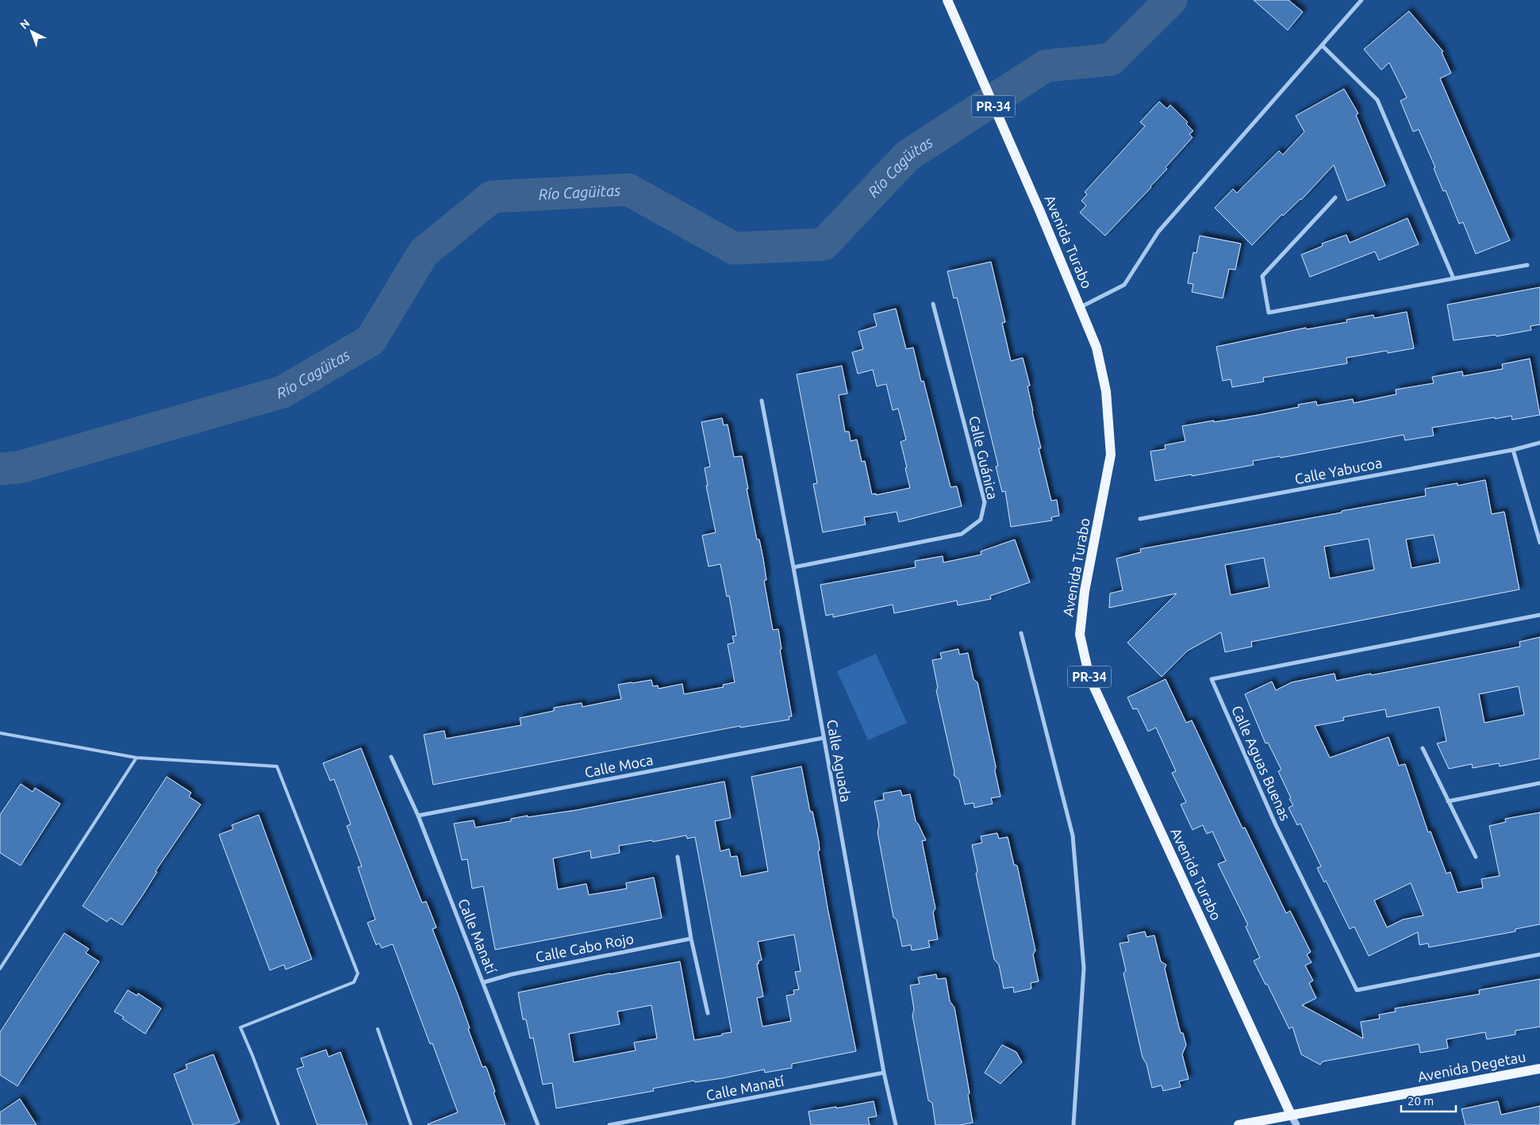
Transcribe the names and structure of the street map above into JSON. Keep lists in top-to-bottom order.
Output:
{
  "streets": {
    "main road": ["PR-34", "Avenida Turabo", "Avenida Degetau"],
    "street": [
      "Calle Guánica",
      "Calle Yabucoa",
      "Calle Aguada",
      "Calle Aguas Buenas",
      "Calle Moca",
      "Calle Manatí",
      "Calle Cabo Rojo"
    ]
  },
  "crossings": [
    ["Avenida Turabo", "Avenida Degetau"],
    ["Calle Guánica", "Calle Aguada"],
    ["Calle Aguada", "Calle Moca"],
    ["Calle Aguada", "Calle Manatí"],
    ["Calle Moca", "Calle Manatí"],
    ["Calle Manatí", "Calle Cabo Rojo"]
  ],
  "water": ["Río Cagüitas"],
  "scale_bar": "20 m",
  "north": "top left"
}
